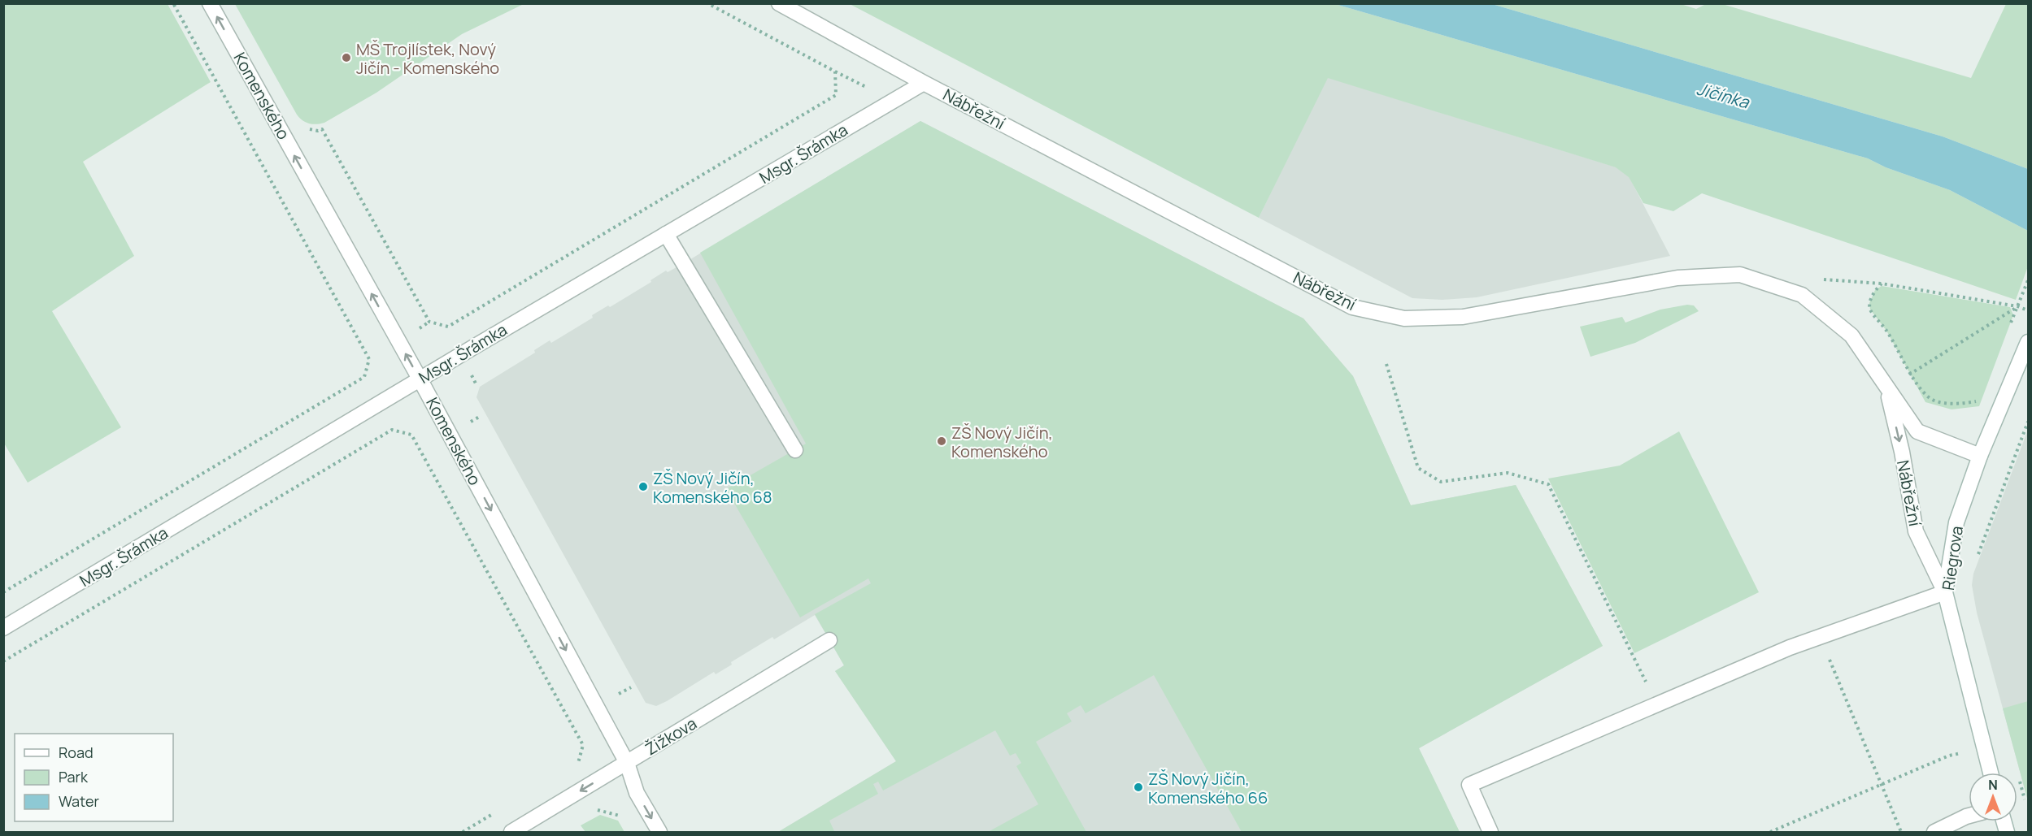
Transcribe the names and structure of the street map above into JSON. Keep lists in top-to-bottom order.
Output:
{
  "streets": {
    "street": [
      "Komenského",
      "Nábřežní",
      "Msgr. Šrámka",
      "Riegrova",
      "Žižkova"
    ]
  },
  "crossings": [
    ["Komenského", "Msgr. Šrámka"],
    ["Komenského", "Žižkova"],
    ["Nábřežní", "Msgr. Šrámka"],
    ["Nábřežní", "Riegrova"]
  ],
  "one_way": ["Žižkova"],
  "water": ["Jičínka"],
  "places": [
    "MŠ Trojlístek, Nový Jičín - Komenského",
    "ZŠ Nový Jičín, Komenského",
    "ZŠ Nový Jičín, Komenského 68",
    "ZŠ Nový Jičín, Komenského 66"
  ],
  "legend": ["Road", "Park", "Water"],
  "north": "top"
}
